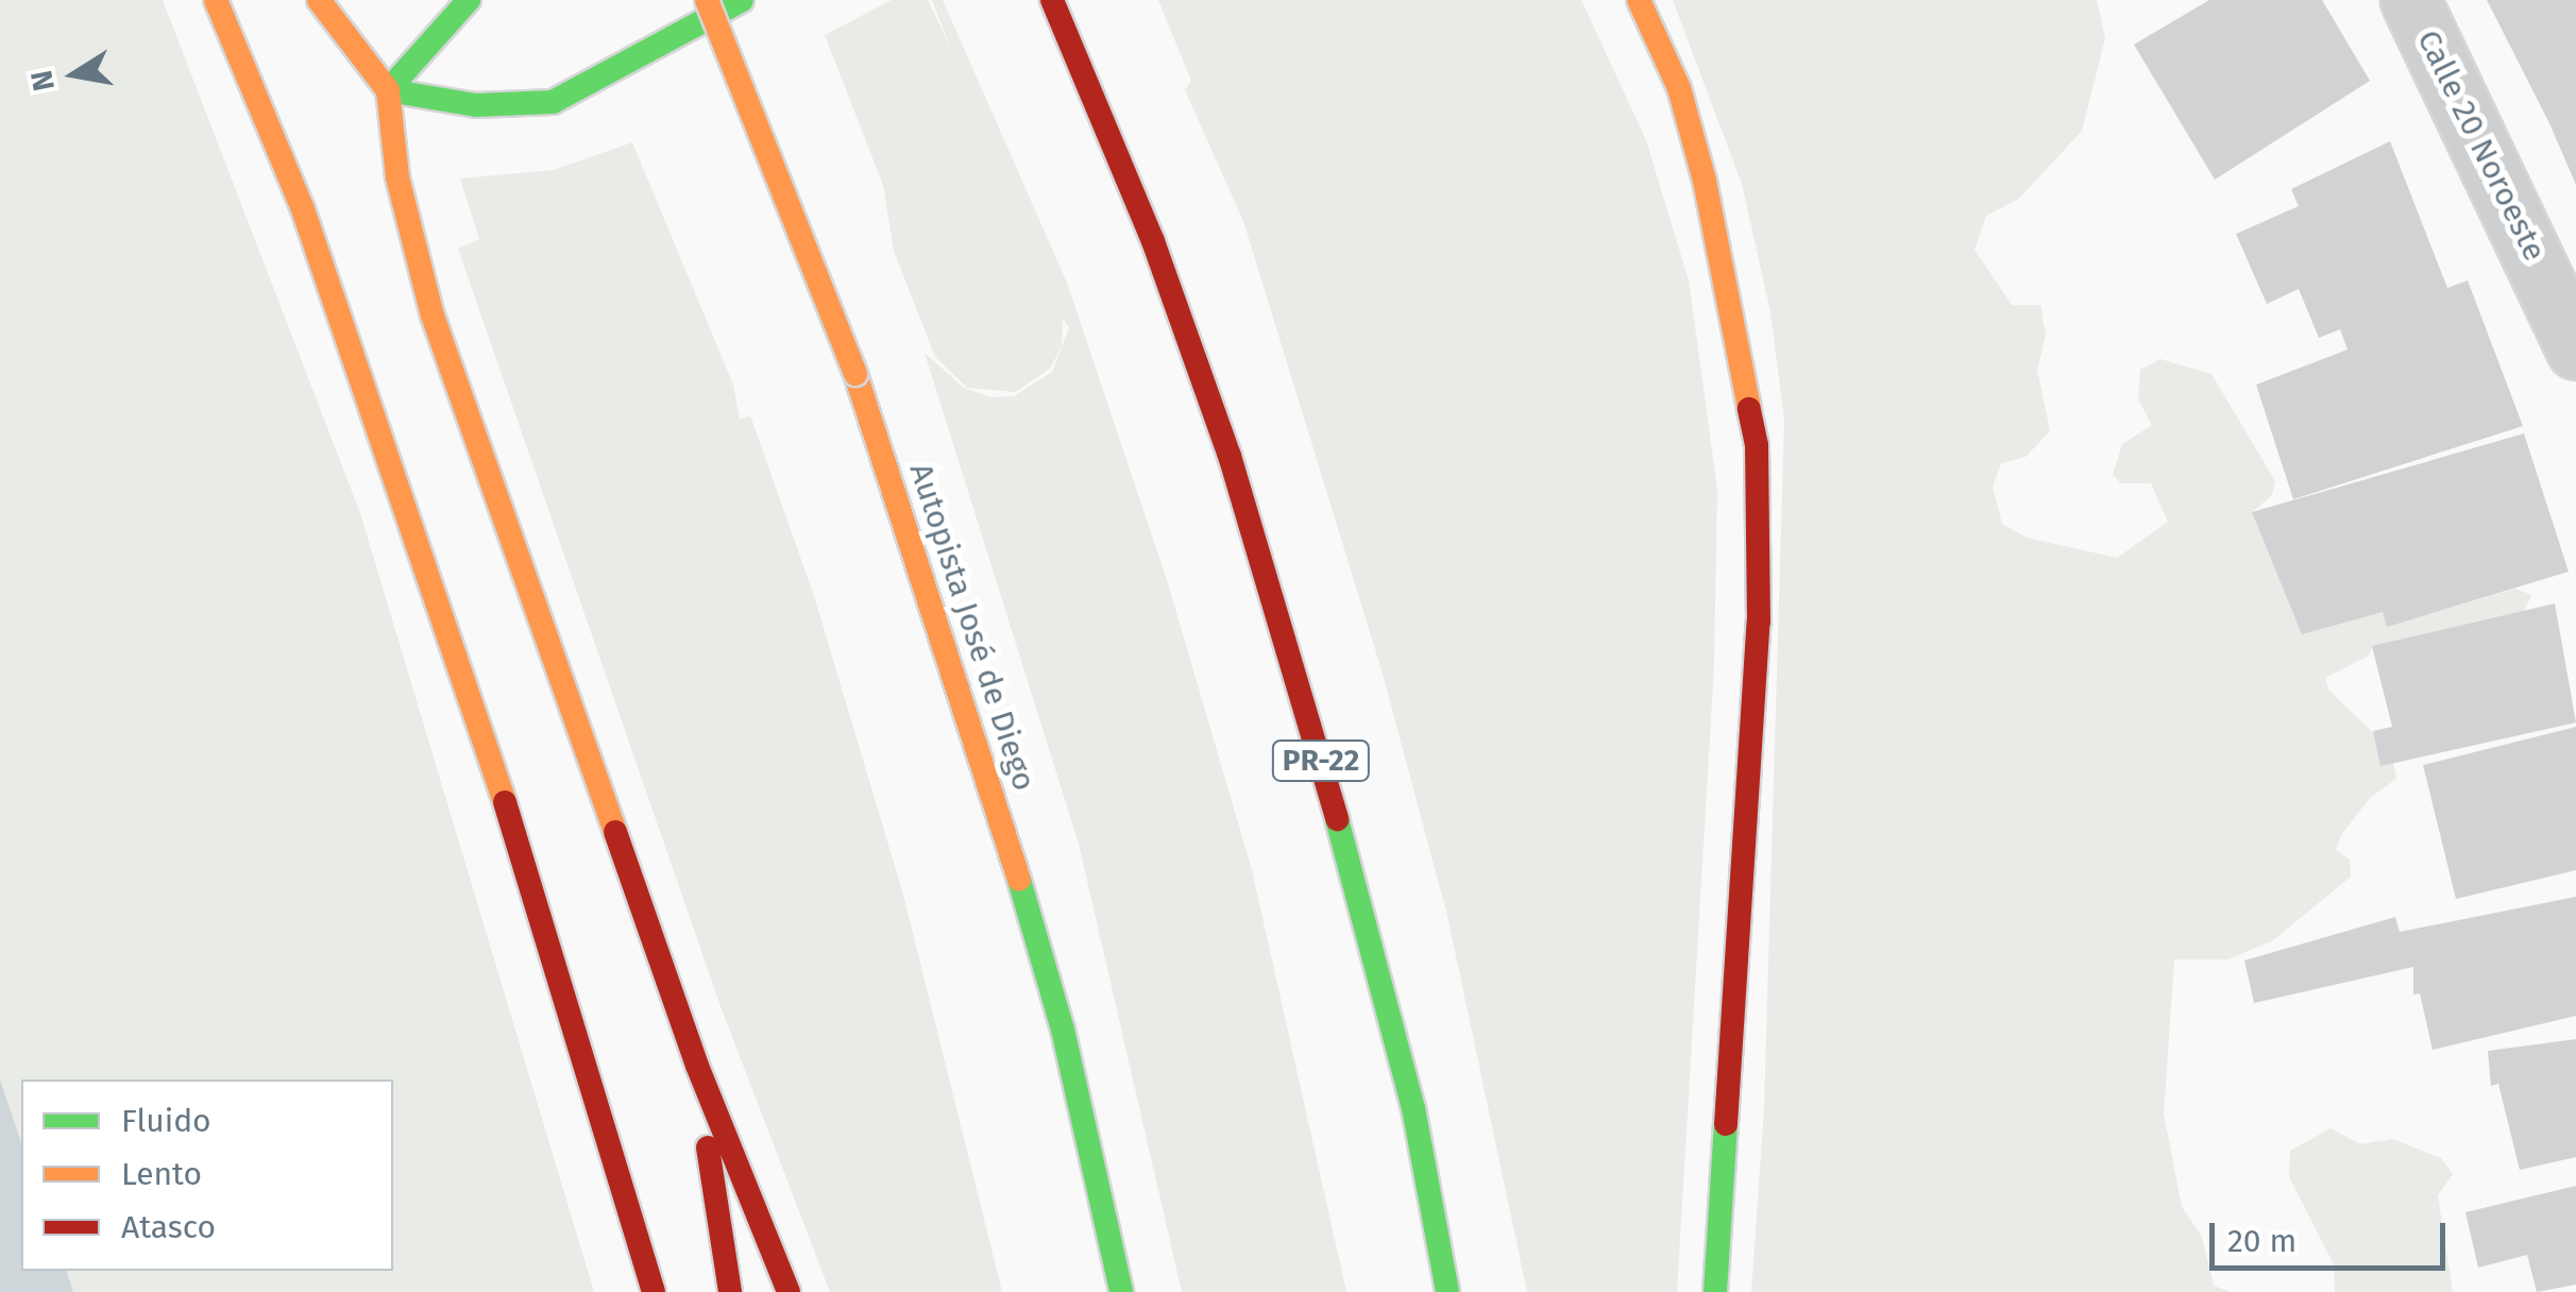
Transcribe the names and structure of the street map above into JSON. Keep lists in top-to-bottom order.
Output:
{
  "streets": {
    "main road": ["Autopista José de Diego", "PR-22"],
    "street": ["Calle 20 Noroeste"]
  },
  "legend": ["Fluido", "Lento", "Atasco"],
  "scale_bar": "20 m",
  "north": "left"
}
